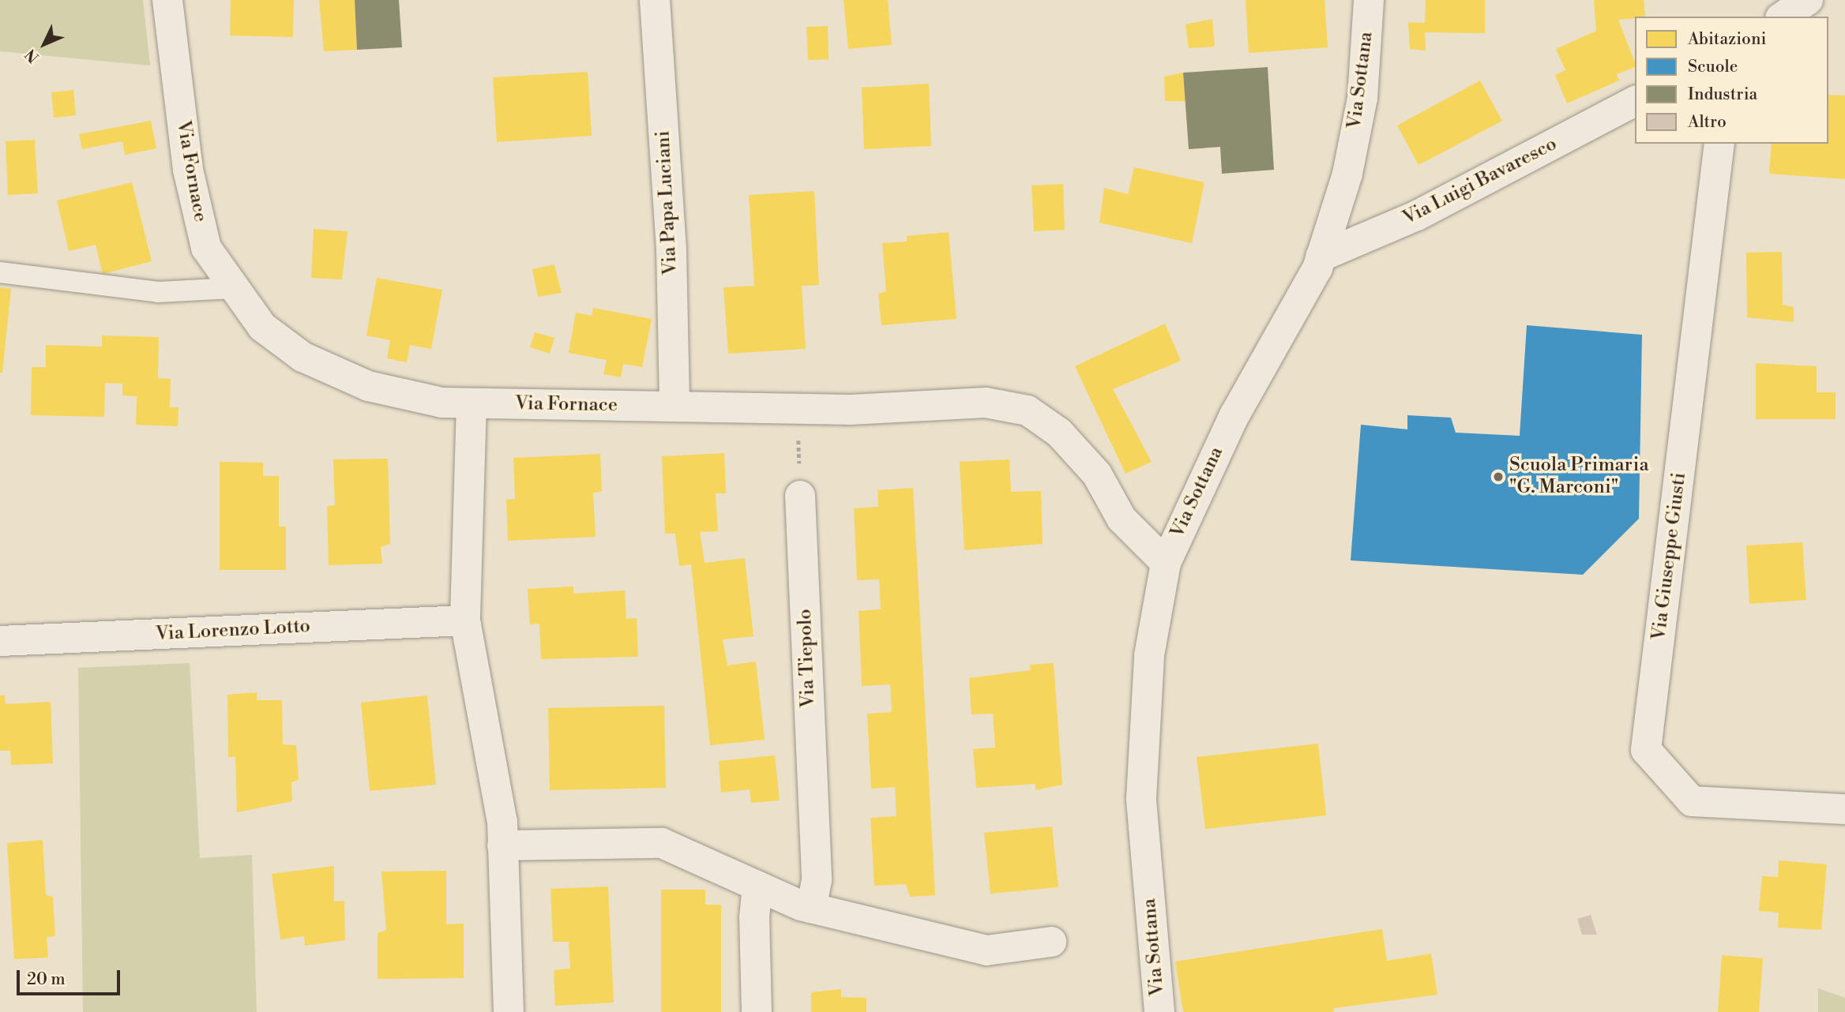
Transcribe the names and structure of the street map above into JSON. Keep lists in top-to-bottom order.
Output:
{
  "streets": {
    "street": [
      "Via Sottana",
      "Via Fornace",
      "Via Luigi Bavaresco",
      "Via Papa Luciani",
      "Via Giuseppe Giusti",
      "Via Lorenzo Lotto",
      "Via Tiepolo"
    ]
  },
  "crossings": [
    ["Via Sottana", "Via Fornace"],
    ["Via Sottana", "Via Luigi Bavaresco"],
    ["Via Fornace", "Via Papa Luciani"]
  ],
  "places": ["Scuola Primaria \"G. Marconi\""],
  "legend": [
    "Abitazioni",
    "Scuole",
    "Industria",
    "Altro"
  ],
  "scale_bar": "20 m",
  "north": "bottom left"
}
